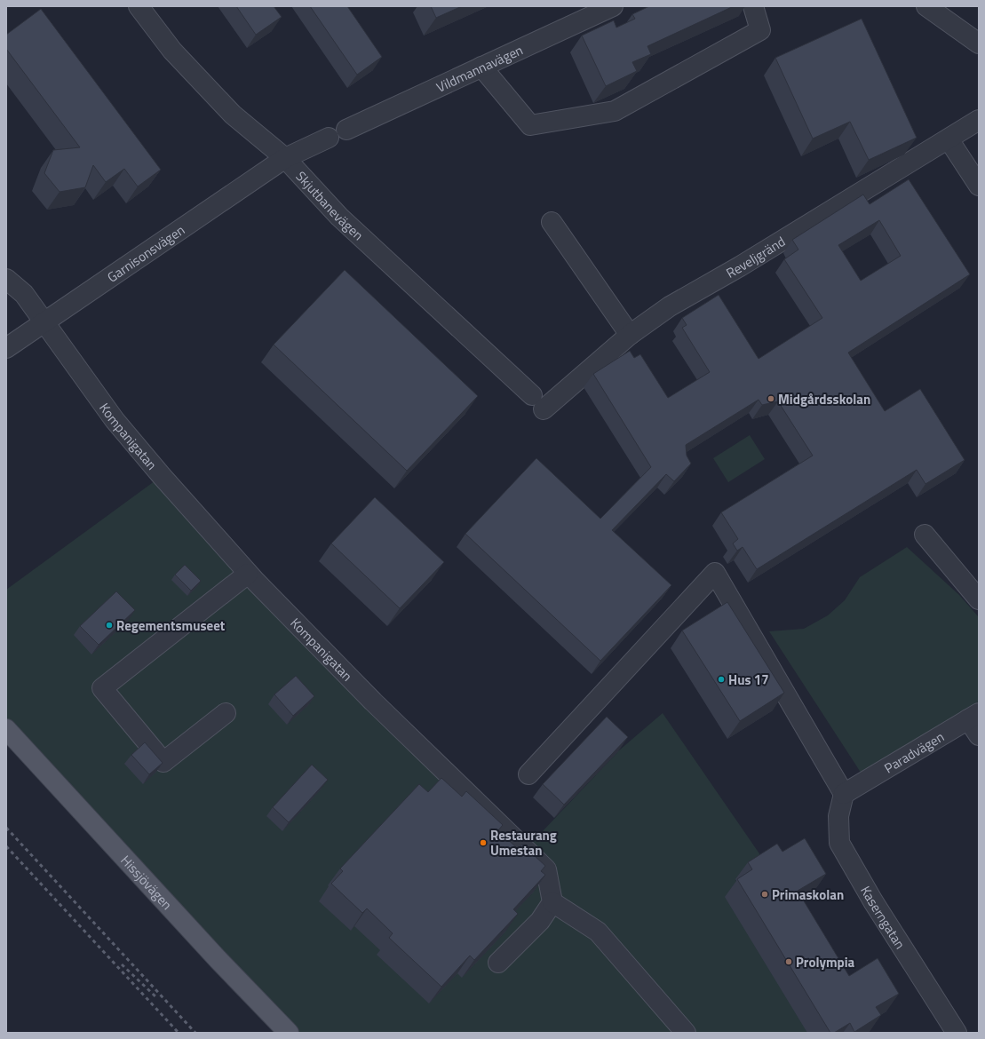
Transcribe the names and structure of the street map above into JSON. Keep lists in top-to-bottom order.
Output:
{
  "streets": {
    "main road": ["Hissjövägen"],
    "street": [
      "Vildmannavägen",
      "Skjutbanevägen",
      "Garnisonsvägen",
      "Reveljgränd",
      "Kompanigatan",
      "Paradvägen",
      "Kaserngatan"
    ]
  },
  "crossings": [
    ["Skjutbanevägen", "Garnisonsvägen"],
    ["Skjutbanevägen", "Reveljgränd"],
    ["Garnisonsvägen", "Kompanigatan"],
    ["Paradvägen", "Kaserngatan"]
  ],
  "places": [
    "Midgårdsskolan",
    "Regementsmuseet",
    "Hus 17",
    "Restaurang Umestan",
    "Primaskolan",
    "Prolympia"
  ]
}
